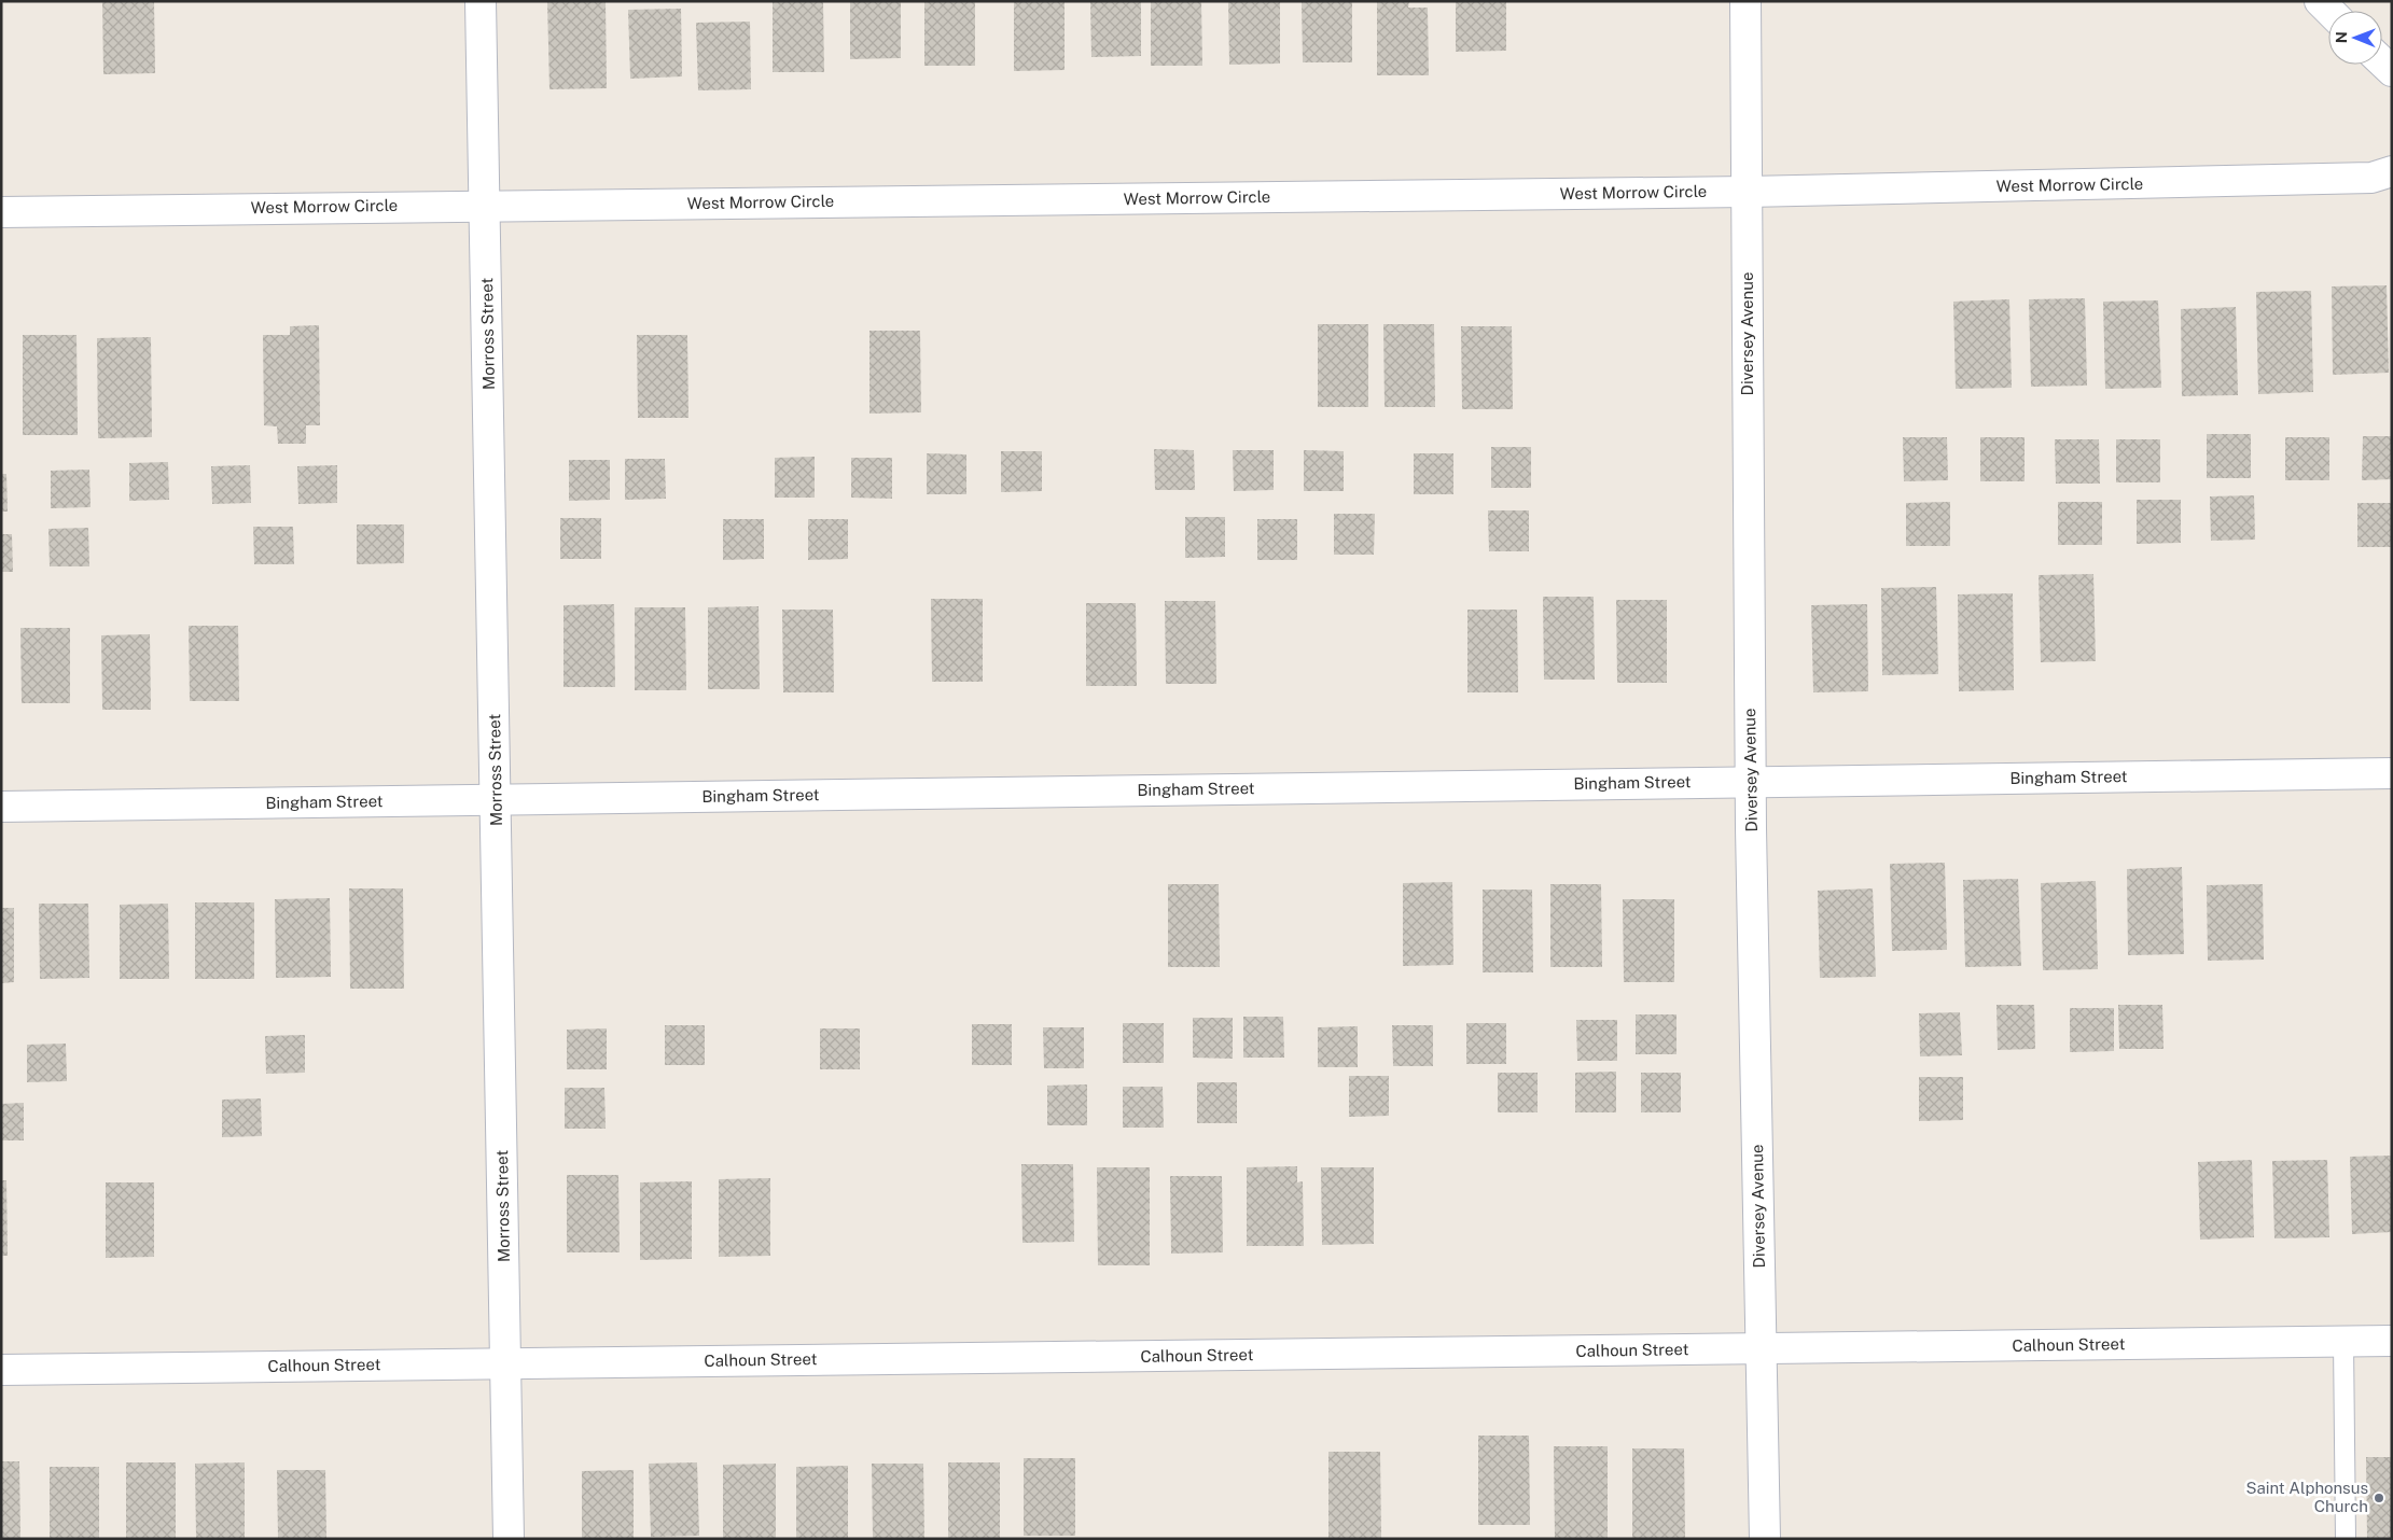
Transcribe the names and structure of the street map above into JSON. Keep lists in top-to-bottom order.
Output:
{
  "streets": {
    "street": [
      "West Morrow Circle",
      "Morross Street",
      "Diversey Avenue",
      "Bingham Street",
      "Calhoun Street"
    ]
  },
  "crossings": [
    ["West Morrow Circle", "Morross Street"],
    ["West Morrow Circle", "Diversey Avenue"],
    ["Morross Street", "Bingham Street"],
    ["Morross Street", "Calhoun Street"],
    ["Diversey Avenue", "Bingham Street"],
    ["Diversey Avenue", "Calhoun Street"]
  ],
  "places": ["Saint Alphonsus Church"],
  "north": "left"
}
